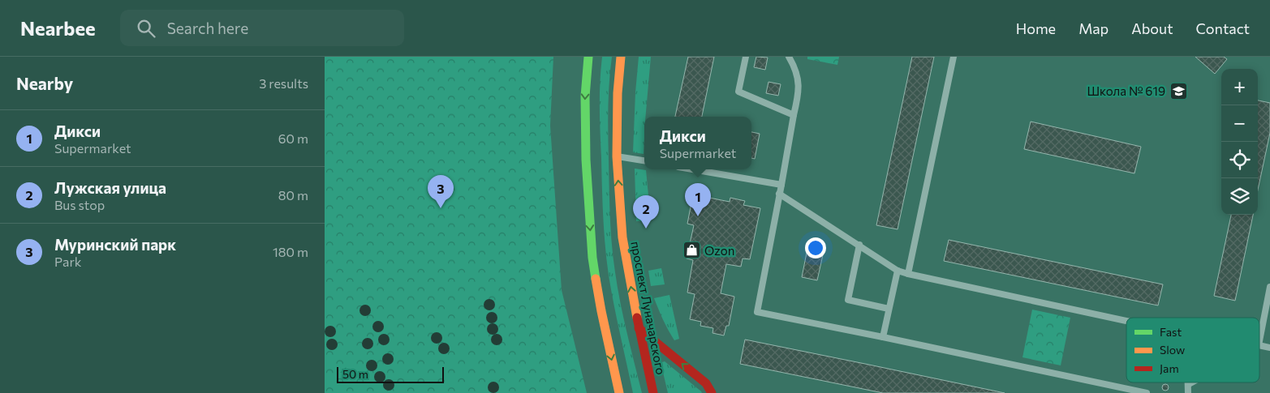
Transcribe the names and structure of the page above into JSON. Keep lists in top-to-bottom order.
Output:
{
  "streets": {
    "main road": ["проспект Луначарского"]
  },
  "places": {
    "school or university": ["Школа № 619"],
    "shop": ["Ozon"]
  },
  "legend": ["Fast", "Slow", "Jam"],
  "scale_bar": "50 m",
  "page": {
    "header": "Nearbee",
    "search": "Search here",
    "nav": [
      "Home",
      "Map",
      "About",
      "Contact"
    ],
    "heading": ["Nearby", "3 results"],
    "map_buttons": ["+", "−"],
    "list": [
      {
        "mark": "1",
        "name": "Дикси",
        "note": "Supermarket",
        "value": "60 m"
      },
      {
        "mark": "2",
        "name": "Лужская улица",
        "note": "Bus stop",
        "value": "80 m"
      },
      {
        "mark": "3",
        "name": "Муринский парк",
        "note": "Park",
        "value": "180 m"
      }
    ],
    "popup": ["Дикси", "Supermarket"],
    "pins": ["3", "1", "2"],
    "scale": "50 m"
  }
}
